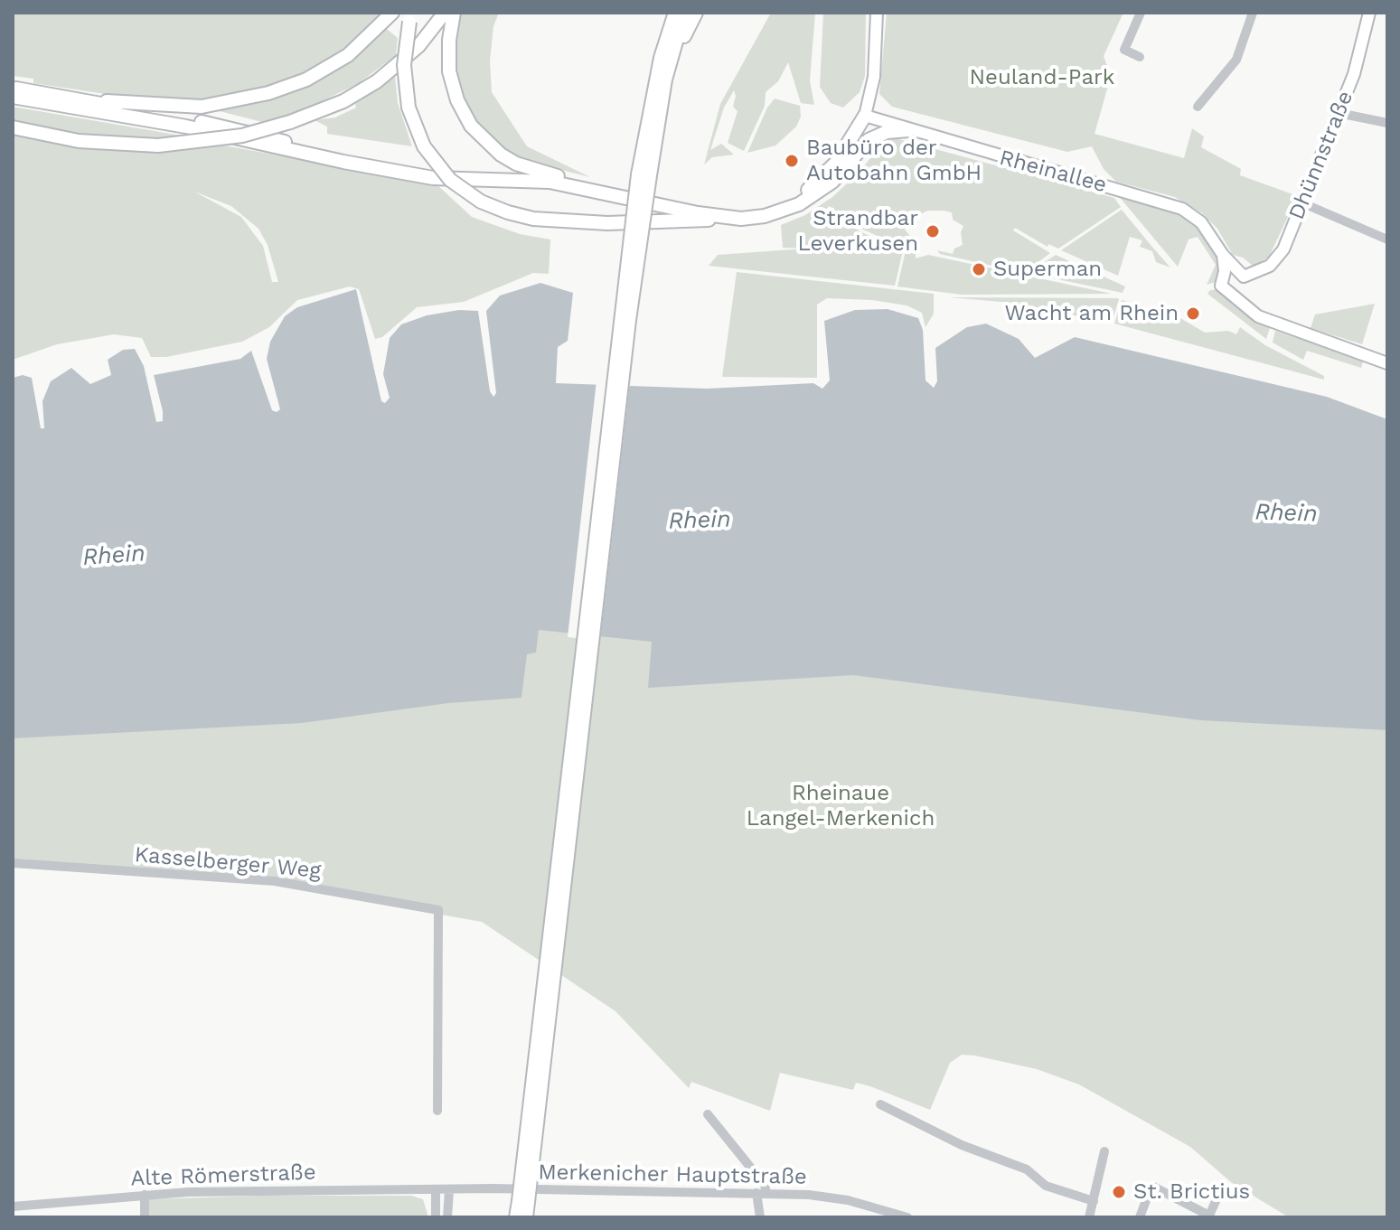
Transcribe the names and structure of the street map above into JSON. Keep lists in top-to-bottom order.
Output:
{
  "streets": {
    "main road": ["Dhünnstraße", "Rheinallee"],
    "street": ["Kasselberger Weg", "Merkenicher Hauptstraße", "Alte Römerstraße"]
  },
  "crossings": [
    ["Dhünnstraße", "Rheinallee"],
    ["Merkenicher Hauptstraße", "Alte Römerstraße"]
  ],
  "water": ["Rhein"],
  "parks": ["Neuland-Park", "Rheinaue Langel-Merkenich"],
  "places": [
    "Baubüro der Autobahn GmbH",
    "Strandbar Leverkusen",
    "Superman",
    "Wacht am Rhein",
    "St. Brictius"
  ]
}
